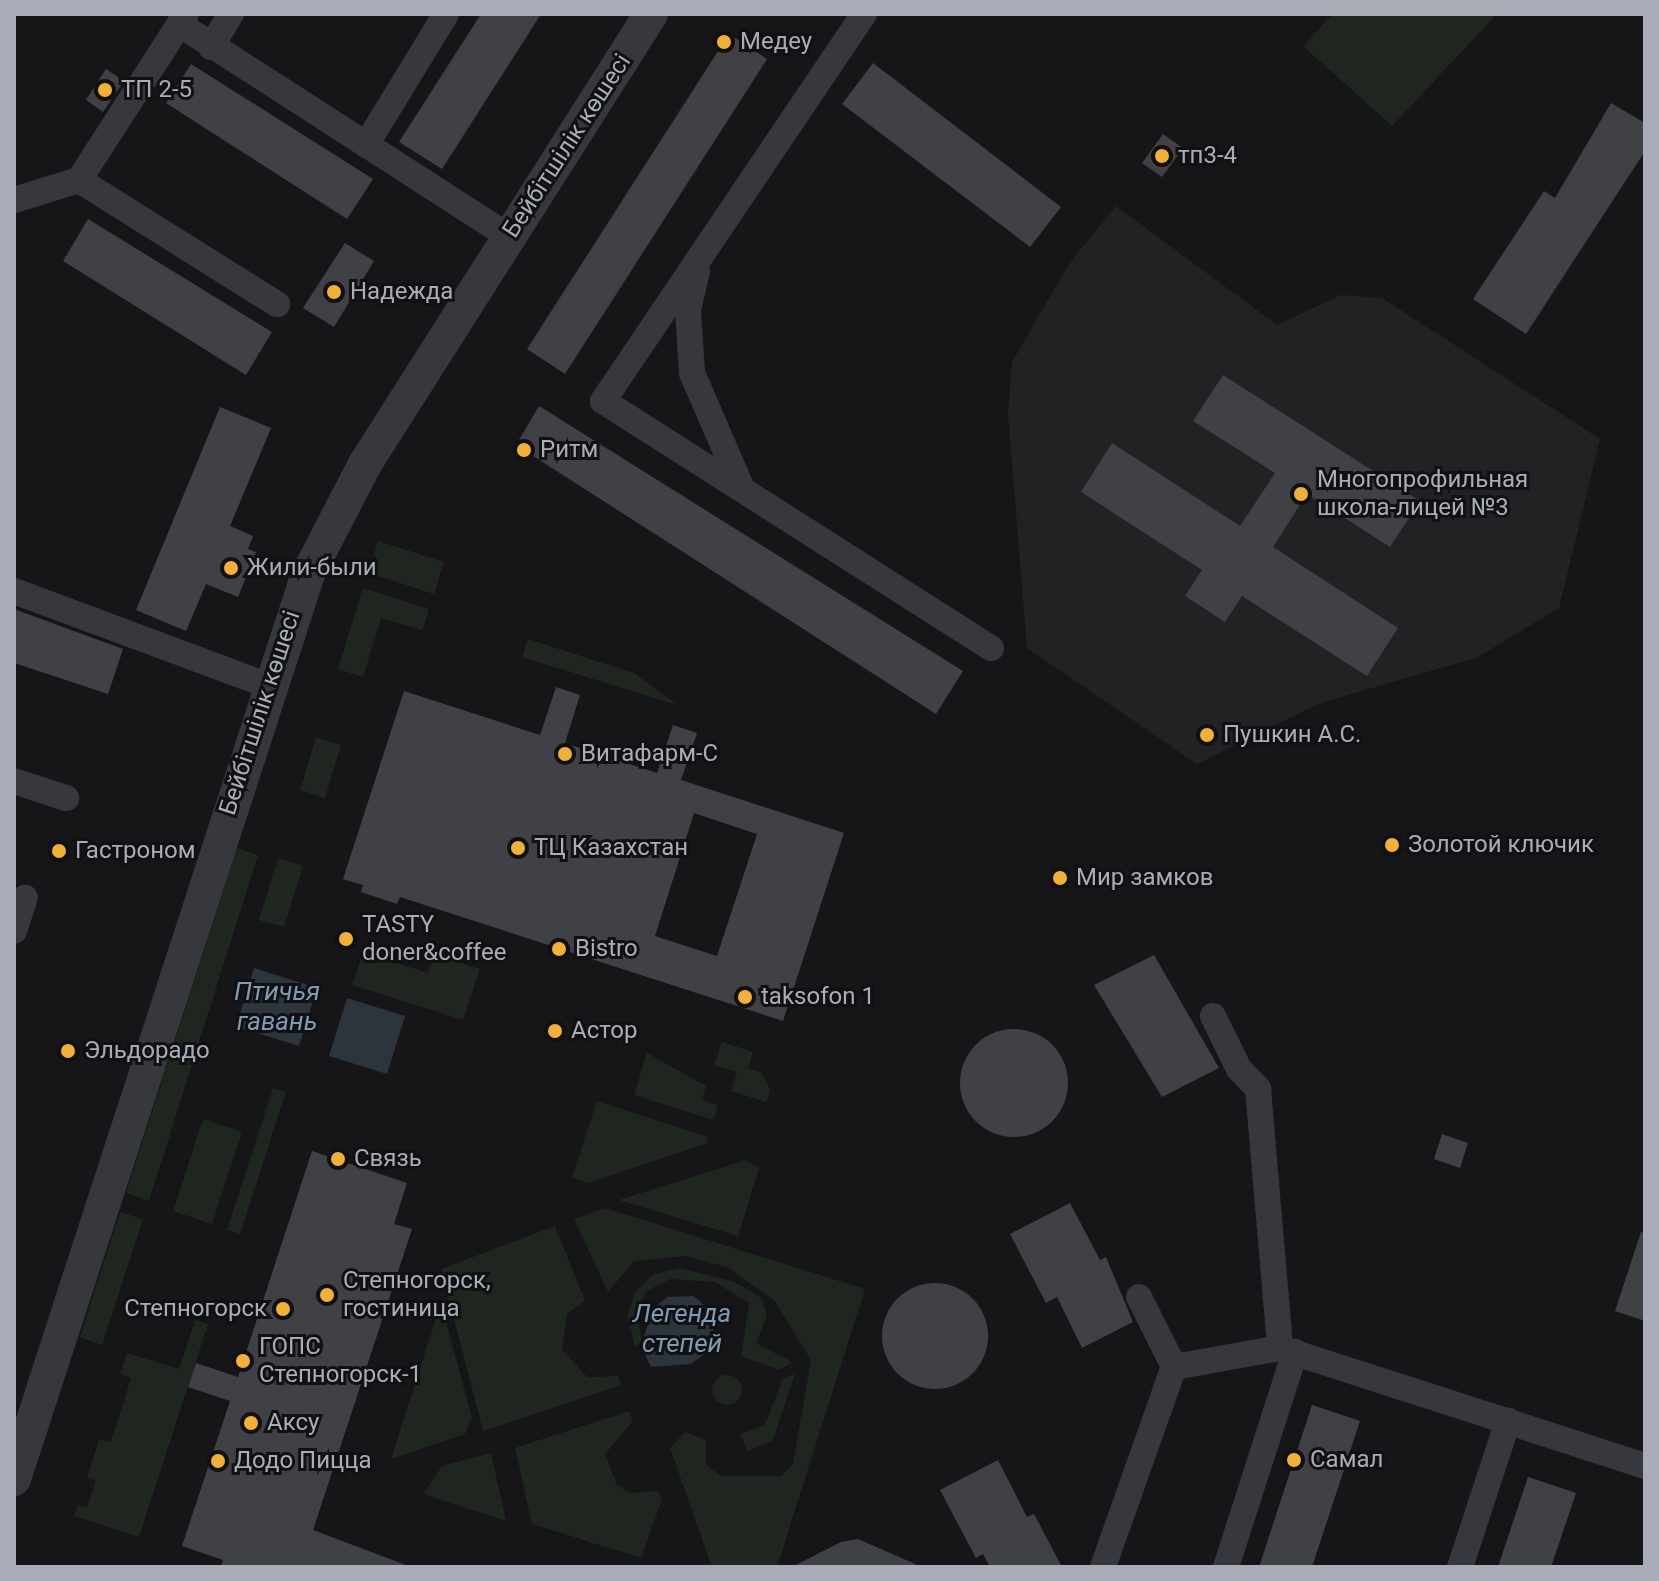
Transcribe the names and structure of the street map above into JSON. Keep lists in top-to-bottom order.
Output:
{
  "streets": {
    "street": ["Бейбітшілік көшесі"]
  },
  "water": ["Птичья гавань", "Легенда степей"],
  "places": [
    "Медеу",
    "ТП 2-5",
    "тп3-4",
    "Надежда",
    "Ритм",
    "Многопрофильная школа-лицей №3",
    "Жили-были",
    "Пушкин А.С.",
    "Витафарм-С",
    "Золотой ключик",
    "ТЦ Казахстан",
    "Гастроном",
    "Мир замков",
    "TASTY doner&coffee",
    "Bistro",
    "taksofon 1",
    "Астор",
    "Эльдорадо",
    "Связь",
    "Степногорск, гостиница",
    "Степногорск",
    "ГОПС Степногорск-1",
    "Аксу",
    "Самал",
    "Додо Пицца"
  ]
}
